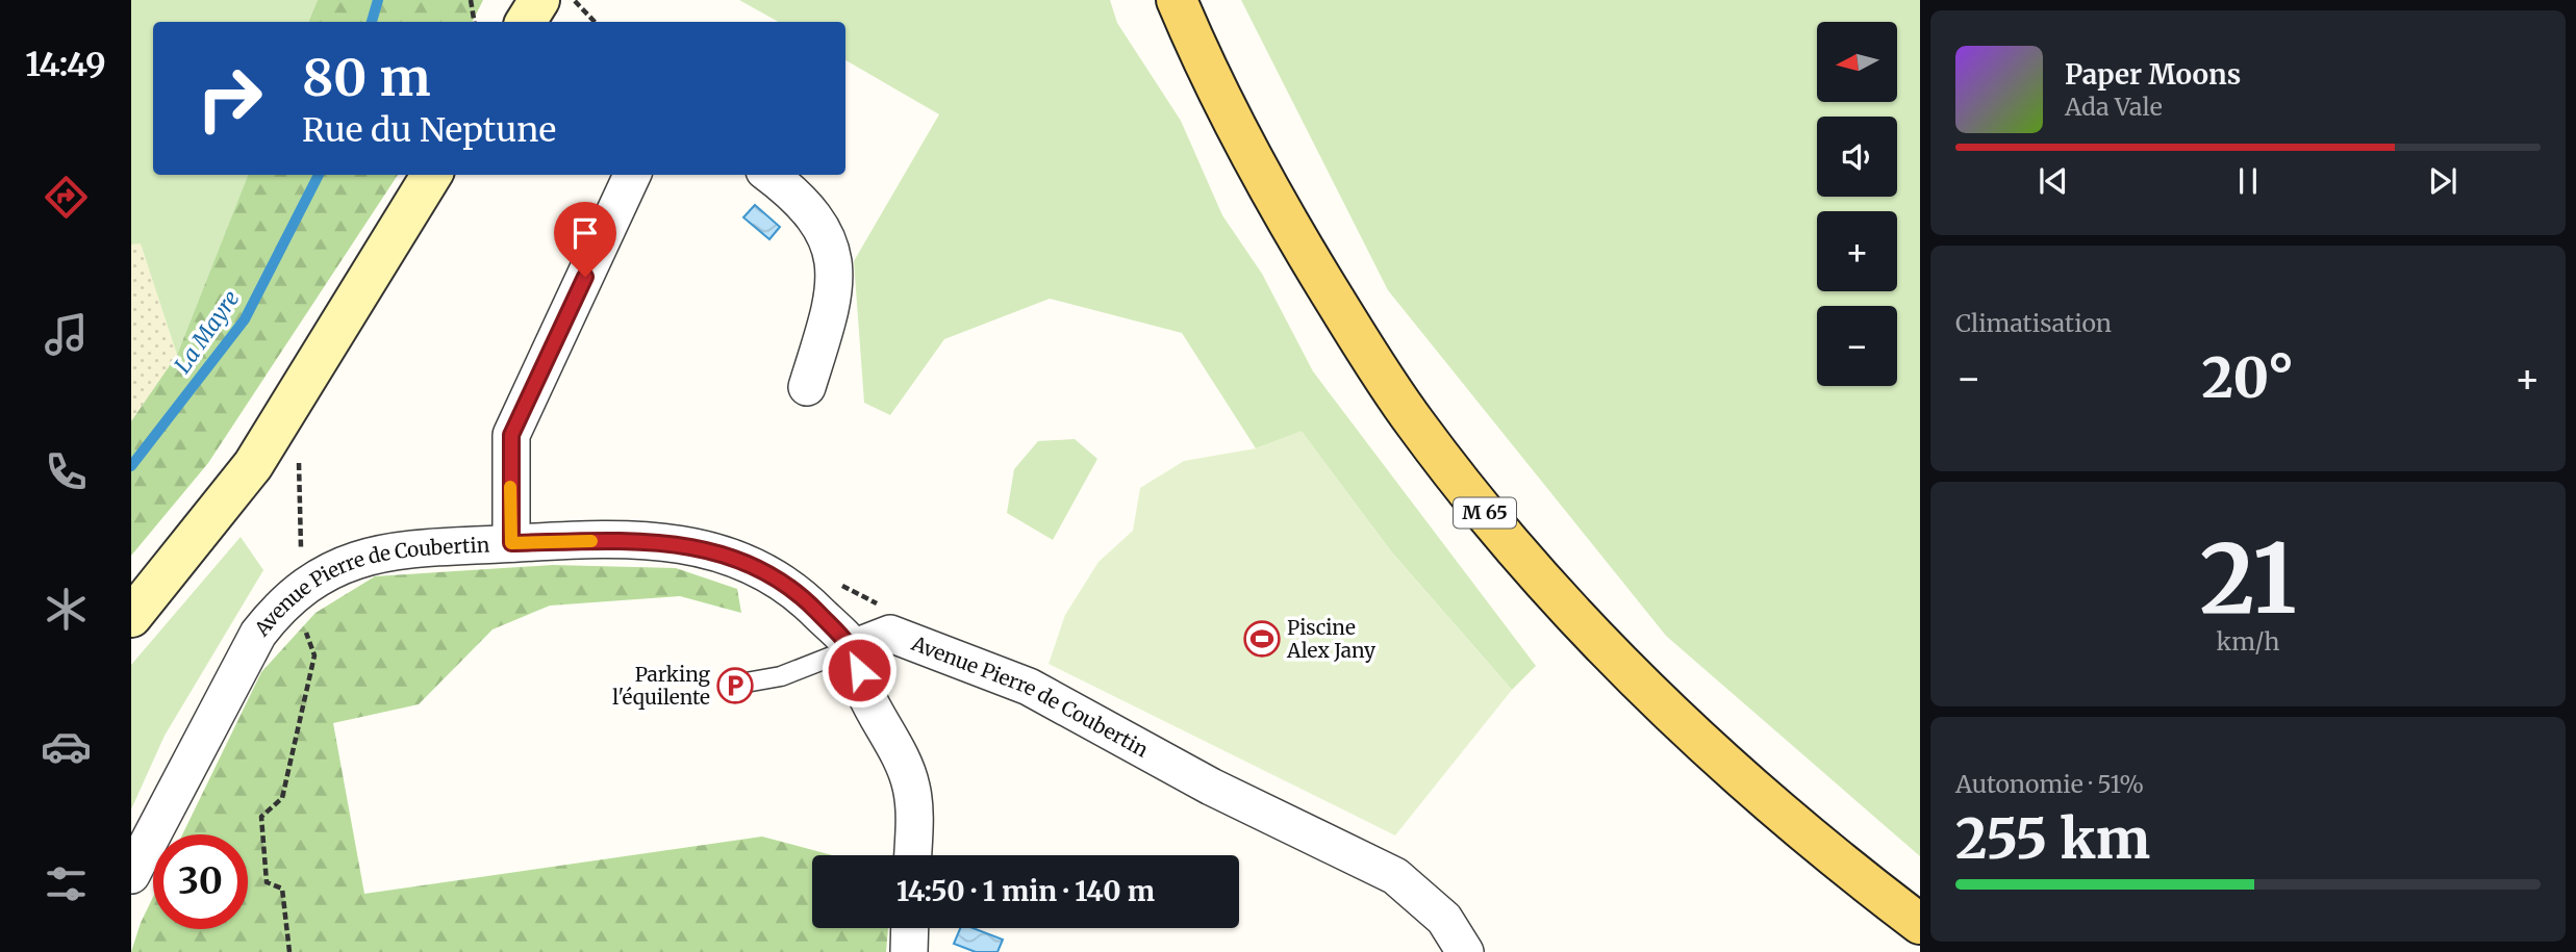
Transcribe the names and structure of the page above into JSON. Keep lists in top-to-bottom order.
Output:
{
  "streets": {
    "main road": ["M 65"],
    "street": ["Avenue Pierre de Coubertin"]
  },
  "water": ["La Mayre"],
  "places": {
    "sports": ["Piscine Alex Jany"],
    "parking": ["Parking l'équilente"]
  },
  "north": "left",
  "page": {
    "tabs": "14:49",
    "map_buttons": ["+", "−"],
    "turn": ["80 m", "Rue du Neptune"],
    "song": ["Paper Moons", "Ada Vale"],
    "tile": [
      "Climatisation",
      ["21", "km/h"],
      ["Autonomie · 51%", "255 km"]
    ],
    "heat": ["−", "20°", "+"],
    "limit": "30",
    "trip": "14:50 · 1 min · 140 m"
  }
}
